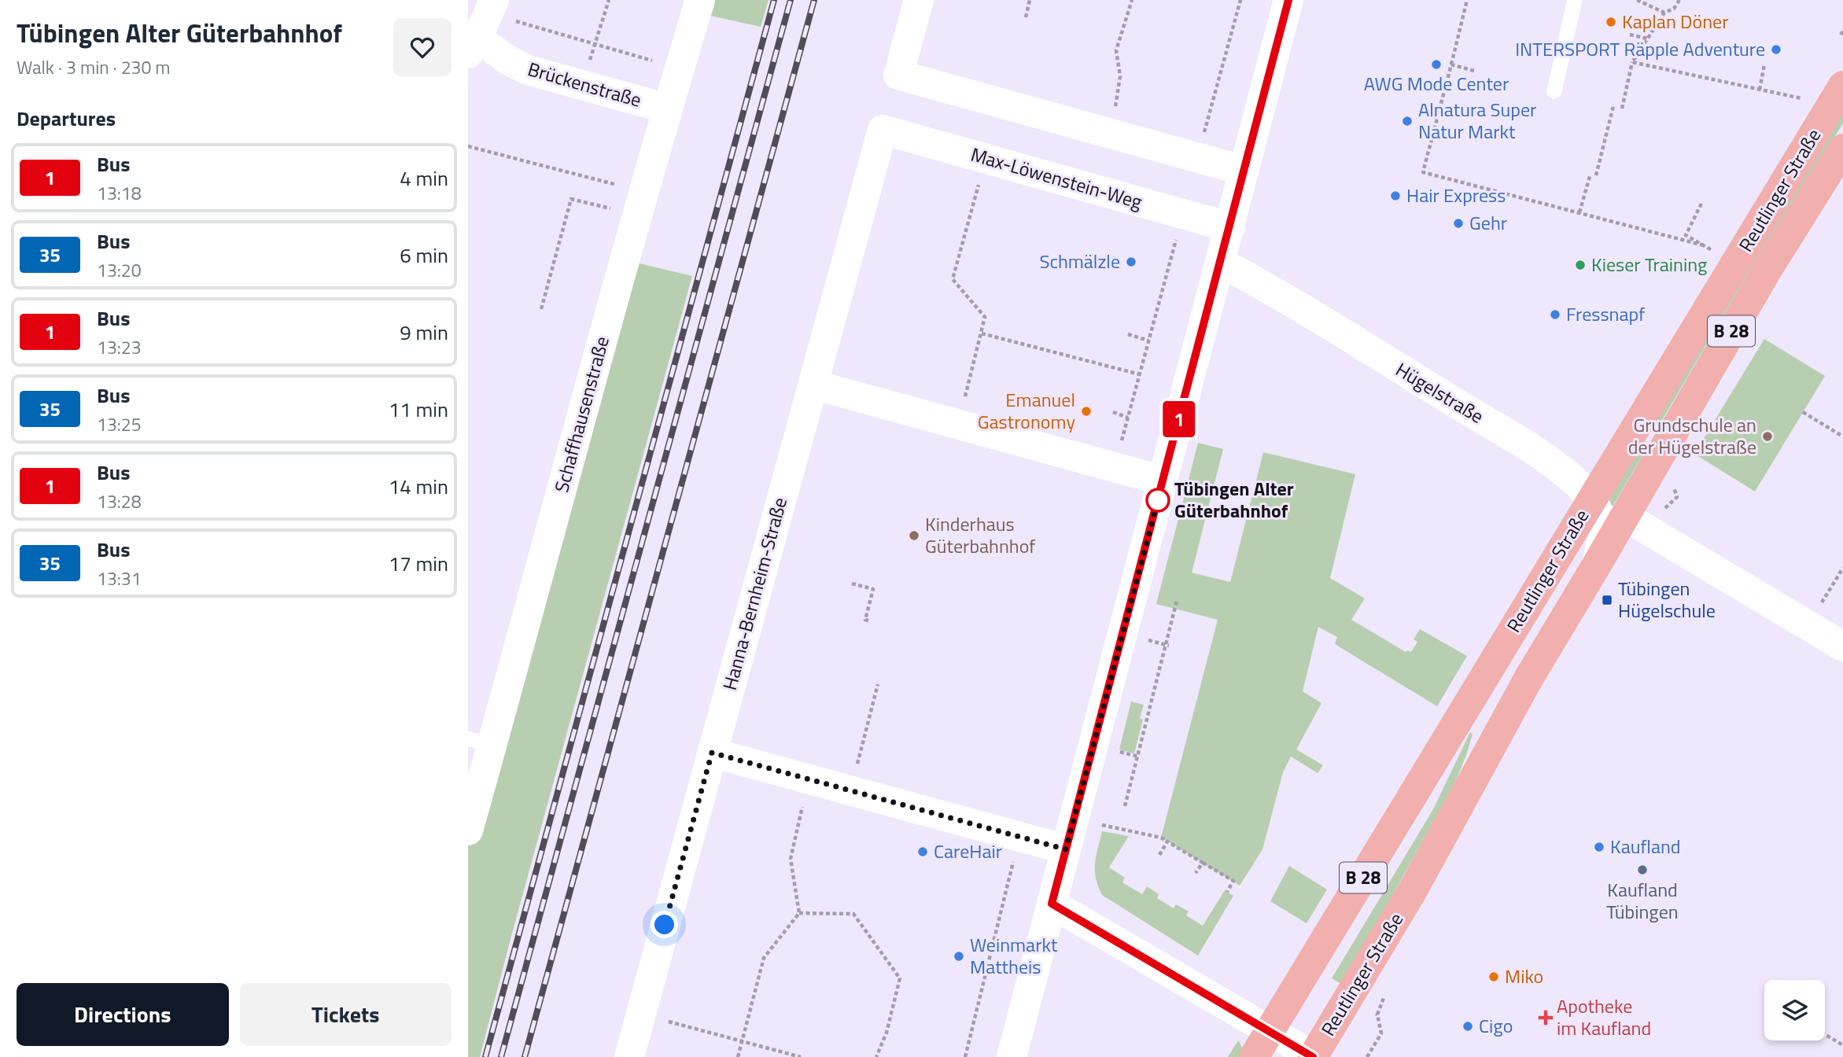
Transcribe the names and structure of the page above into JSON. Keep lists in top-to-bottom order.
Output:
{
  "streets": {
    "main road": ["Reutlinger Straße", "B 28"],
    "street": [
      "Brückenstraße",
      "Max-Löwenstein-Weg",
      "Hügelstraße",
      "Schaffhausenstraße",
      "Hanna-Bernheim-Straße"
    ]
  },
  "crossings": [
    ["Brückenstraße", "Schaffhausenstraße"],
    ["Max-Löwenstein-Weg", "Hanna-Bernheim-Straße"],
    ["Reutlinger Straße", "Hügelstraße"]
  ],
  "places": {
    "other": [
      "Kaplan Döner",
      "INTERSPORT Räpple Adventure",
      "AWG Mode Center",
      "Alnatura Super Natur Markt",
      "Hair Express",
      "Gehr",
      "Schmälzle",
      "Kieser Training",
      "Fressnapf",
      "Emanuel Gastronomy",
      "Grundschule an der Hügelstraße",
      "Tübingen Alter Güterbahnhof",
      "Kinderhaus Güterbahnhof",
      "Kaufland",
      "CareHair",
      "Kaufland Tübingen",
      "Weinmarkt Mattheis",
      "Miko",
      "Cigo"
    ],
    "transit": ["Tübingen Hügelschule"],
    "health": ["Apotheke im Kaufland"]
  },
  "lines": ["bus line 1"],
  "page": {
    "heading": [
      ["Tübingen Alter Güterbahnhof", "Walk · 3 min · 230 m"],
      "Departures"
    ],
    "on_map": "1",
    "list": [
      {
        "mark": "1",
        "name": "Bus",
        "note": "13:18",
        "value": "4 min"
      },
      {
        "mark": "35",
        "name": "Bus",
        "note": "13:20",
        "value": "6 min"
      },
      {
        "mark": "1",
        "name": "Bus",
        "note": "13:23",
        "value": "9 min"
      },
      {
        "mark": "35",
        "name": "Bus",
        "note": "13:25",
        "value": "11 min"
      },
      {
        "mark": "1",
        "name": "Bus",
        "note": "13:28",
        "value": "14 min"
      },
      {
        "mark": "35",
        "name": "Bus",
        "note": "13:31",
        "value": "17 min"
      }
    ],
    "buttons": ["Directions", "Tickets"]
  }
}
